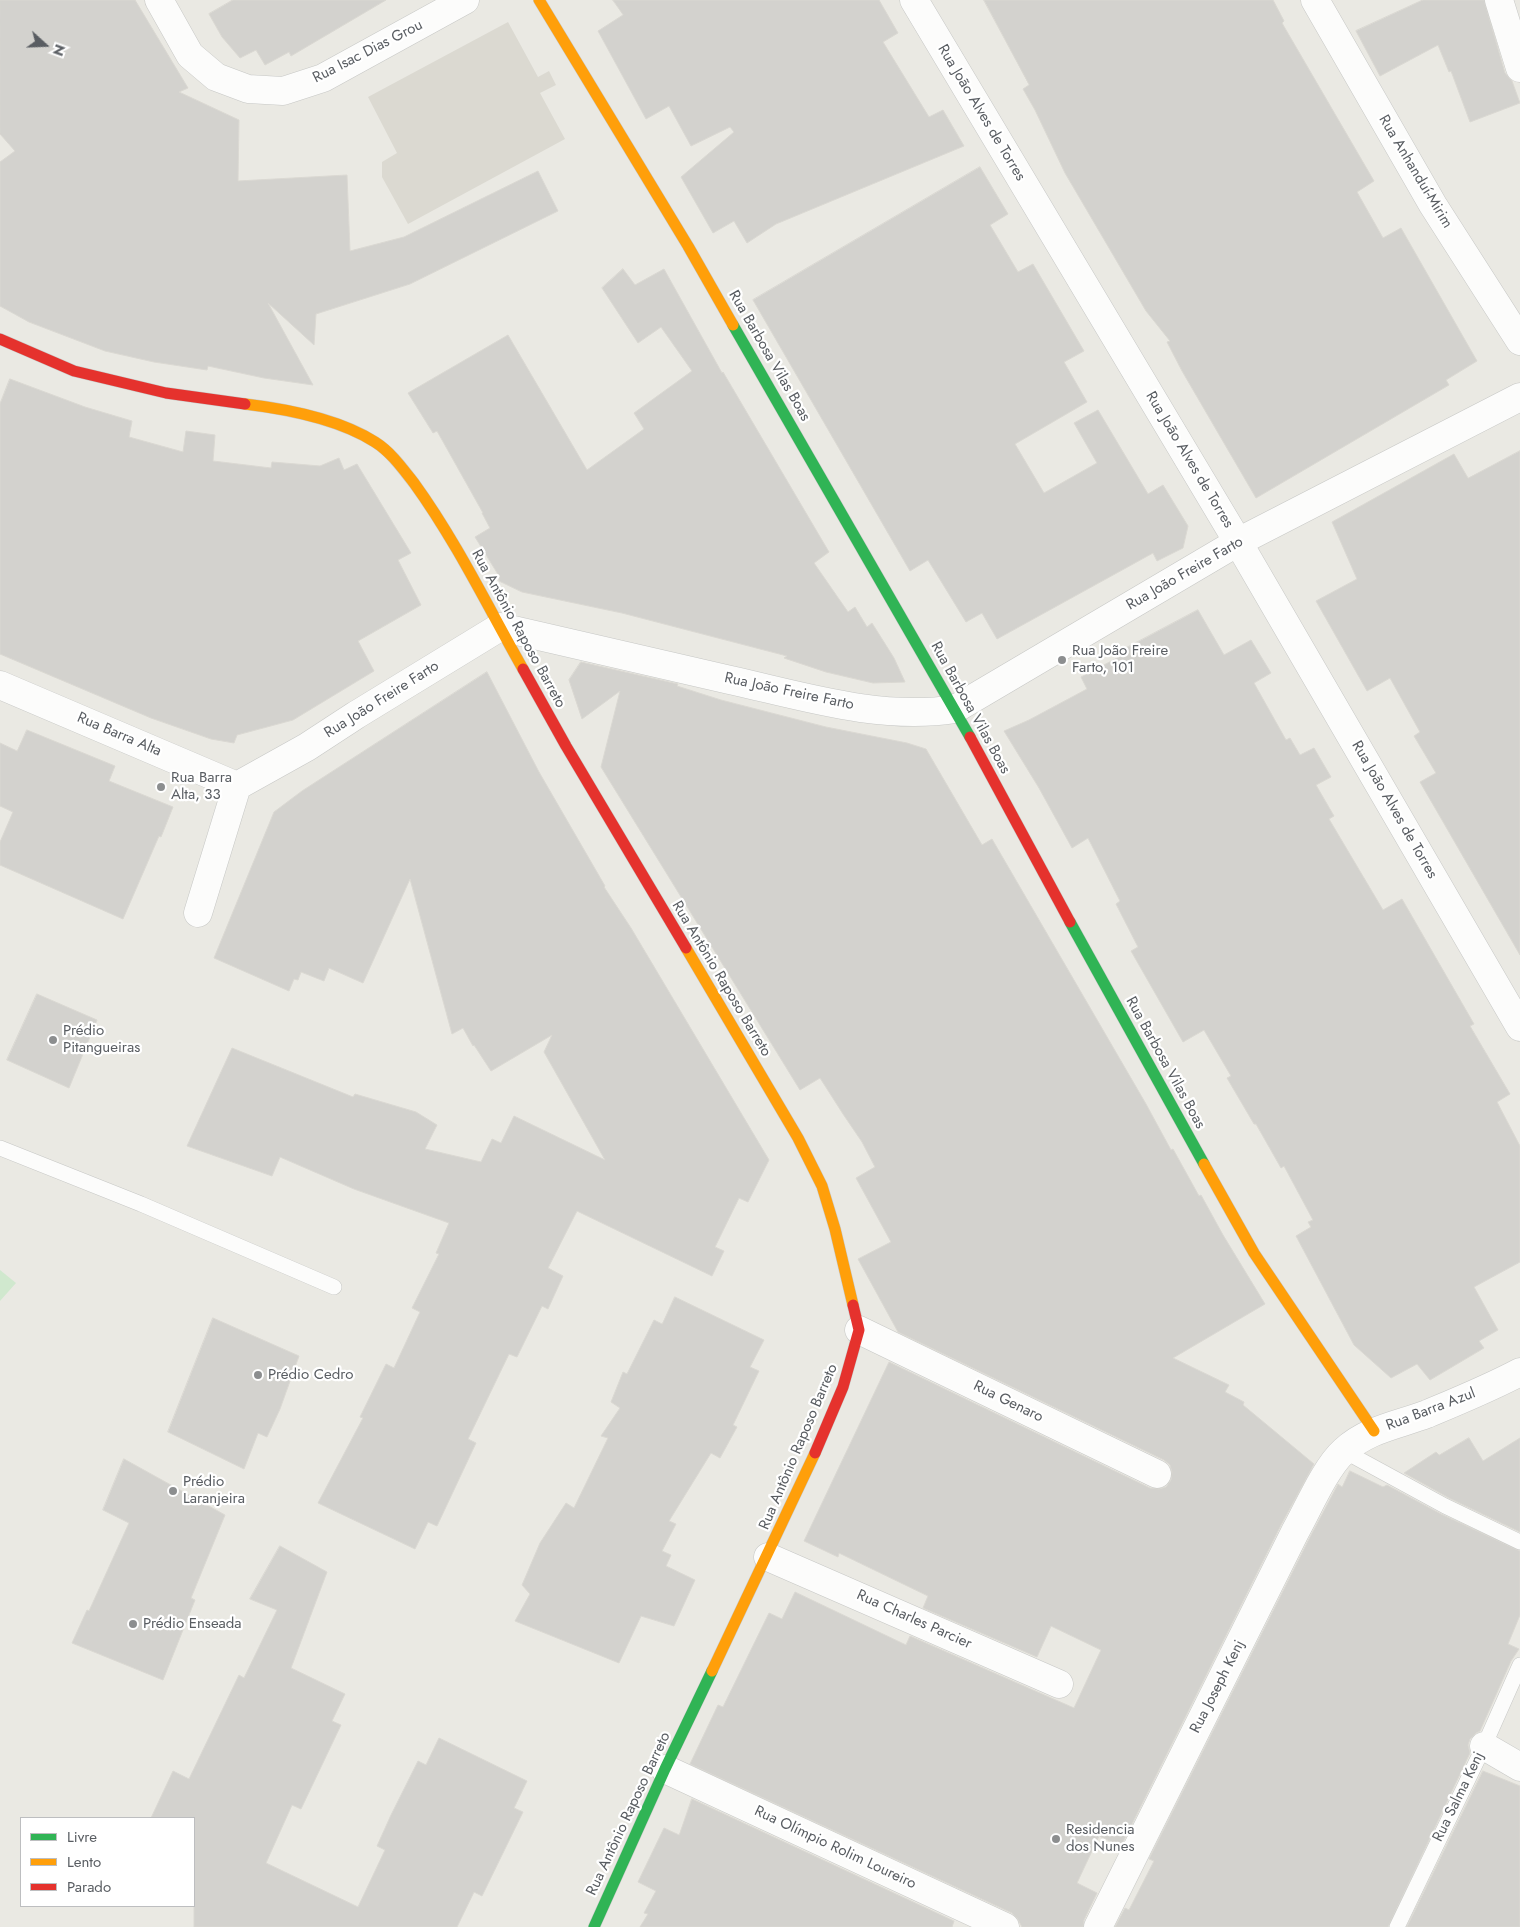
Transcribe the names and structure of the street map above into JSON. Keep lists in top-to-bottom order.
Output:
{
  "streets": {
    "street": [
      "Rua Isac Dias Grou",
      "Rua João Alves de Torres",
      "Rua Anhanduí-Mirim",
      "Rua Barbosa Vilas Boas",
      "Rua João Freire Farto",
      "Rua Antônio Raposo Barreto",
      "Rua Barra Alta",
      "Rua Genaro",
      "Rua Barra Azul",
      "Rua Charles Parcier",
      "Rua Joseph Kenj",
      "Rua Olímpio Rolim Loureiro"
    ],
    "lane": ["Rua Salma Kenj"]
  },
  "crossings": [
    ["Rua João Alves de Torres", "Rua João Freire Farto"],
    ["Rua Barbosa Vilas Boas", "Rua João Freire Farto"],
    ["Rua Barbosa Vilas Boas", "Rua Barra Azul"],
    ["Rua João Freire Farto", "Rua Antônio Raposo Barreto"],
    ["Rua João Freire Farto", "Rua Barra Alta"],
    ["Rua Antônio Raposo Barreto", "Rua Genaro"],
    ["Rua Antônio Raposo Barreto", "Rua Charles Parcier"],
    ["Rua Antônio Raposo Barreto", "Rua Olímpio Rolim Loureiro"],
    ["Rua Barra Azul", "Rua Joseph Kenj"]
  ],
  "places": [
    "Rua João Freire Farto, 101",
    "Rua Barra Alta, 33",
    "Prédio Pitangueiras",
    "Prédio Cedro",
    "Prédio Laranjeira",
    "Prédio Enseada",
    "Residencia dos Nunes"
  ],
  "legend": ["Livre", "Lento", "Parado"],
  "north": "right"
}
